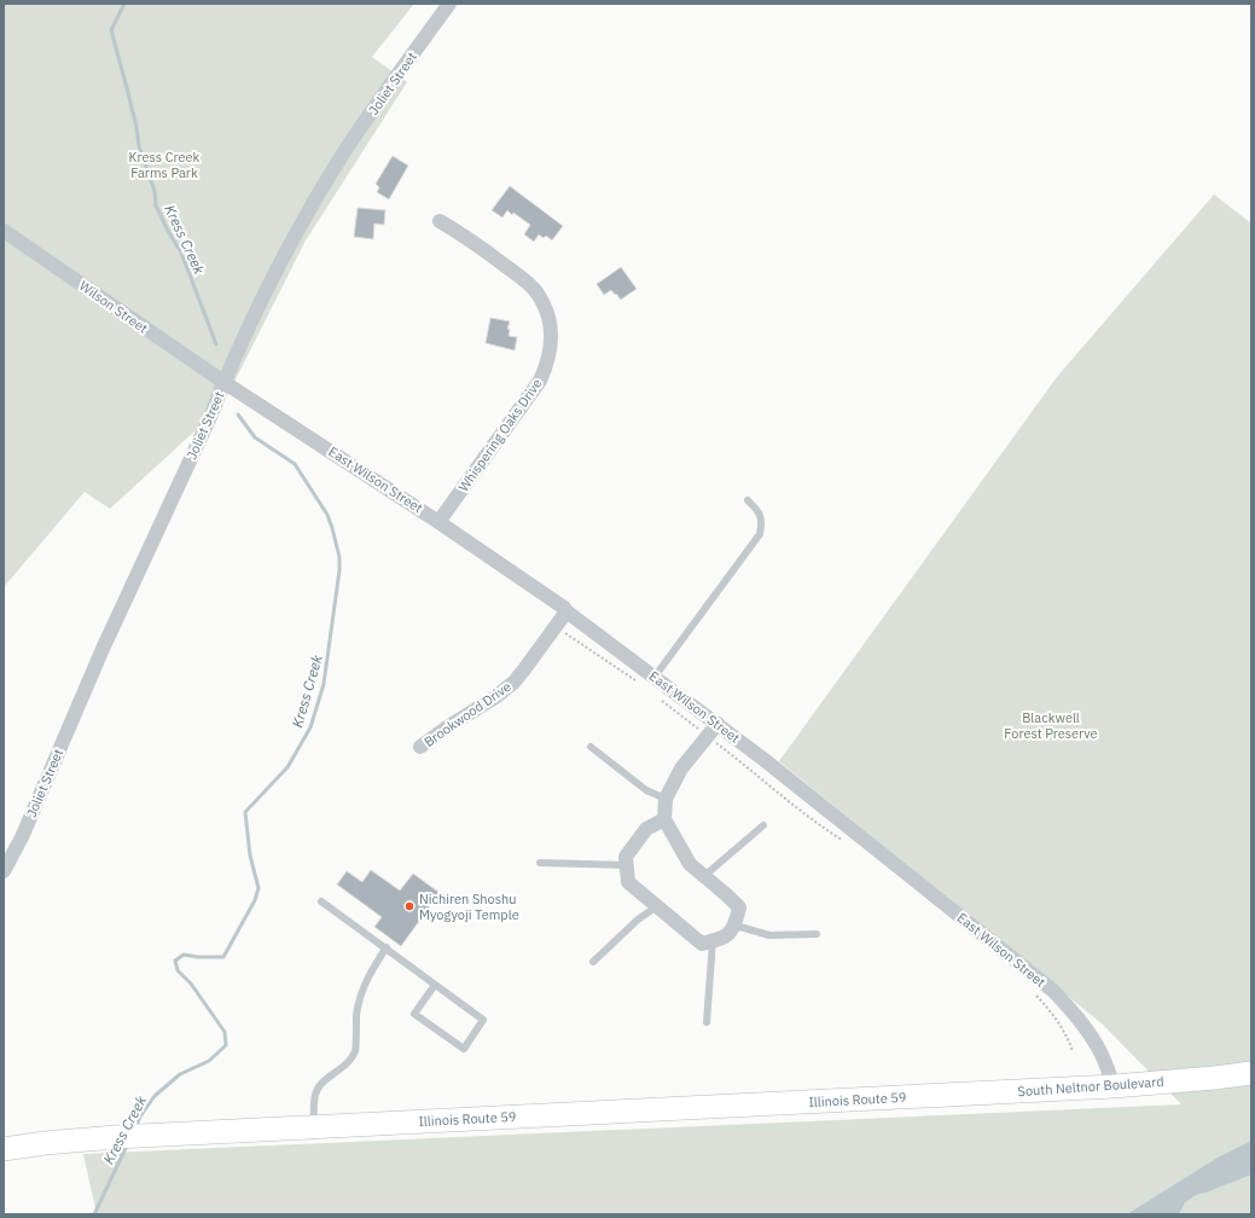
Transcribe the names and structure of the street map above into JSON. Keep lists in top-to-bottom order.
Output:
{
  "streets": {
    "main road": ["South Neltnor Boulevard", "Illinois Route 59"],
    "street": [
      "Joliet Street",
      "Wilson Street",
      "Whispering Oaks Drive",
      "East Wilson Street",
      "Brookwood Drive"
    ]
  },
  "crossings": [
    ["Joliet Street", "Wilson Street"],
    ["Joliet Street", "East Wilson Street"],
    ["Wilson Street", "East Wilson Street"],
    ["Whispering Oaks Drive", "East Wilson Street"],
    ["East Wilson Street", "Brookwood Drive"],
    ["East Wilson Street", "South Neltnor Boulevard"],
    ["South Neltnor Boulevard", "Illinois Route 59"]
  ],
  "water": ["Kress Creek"],
  "parks": ["Kress Creek Farms Park", "Blackwell Forest Preserve"],
  "places": ["Nichiren Shoshu Myogyoji Temple"]
}
